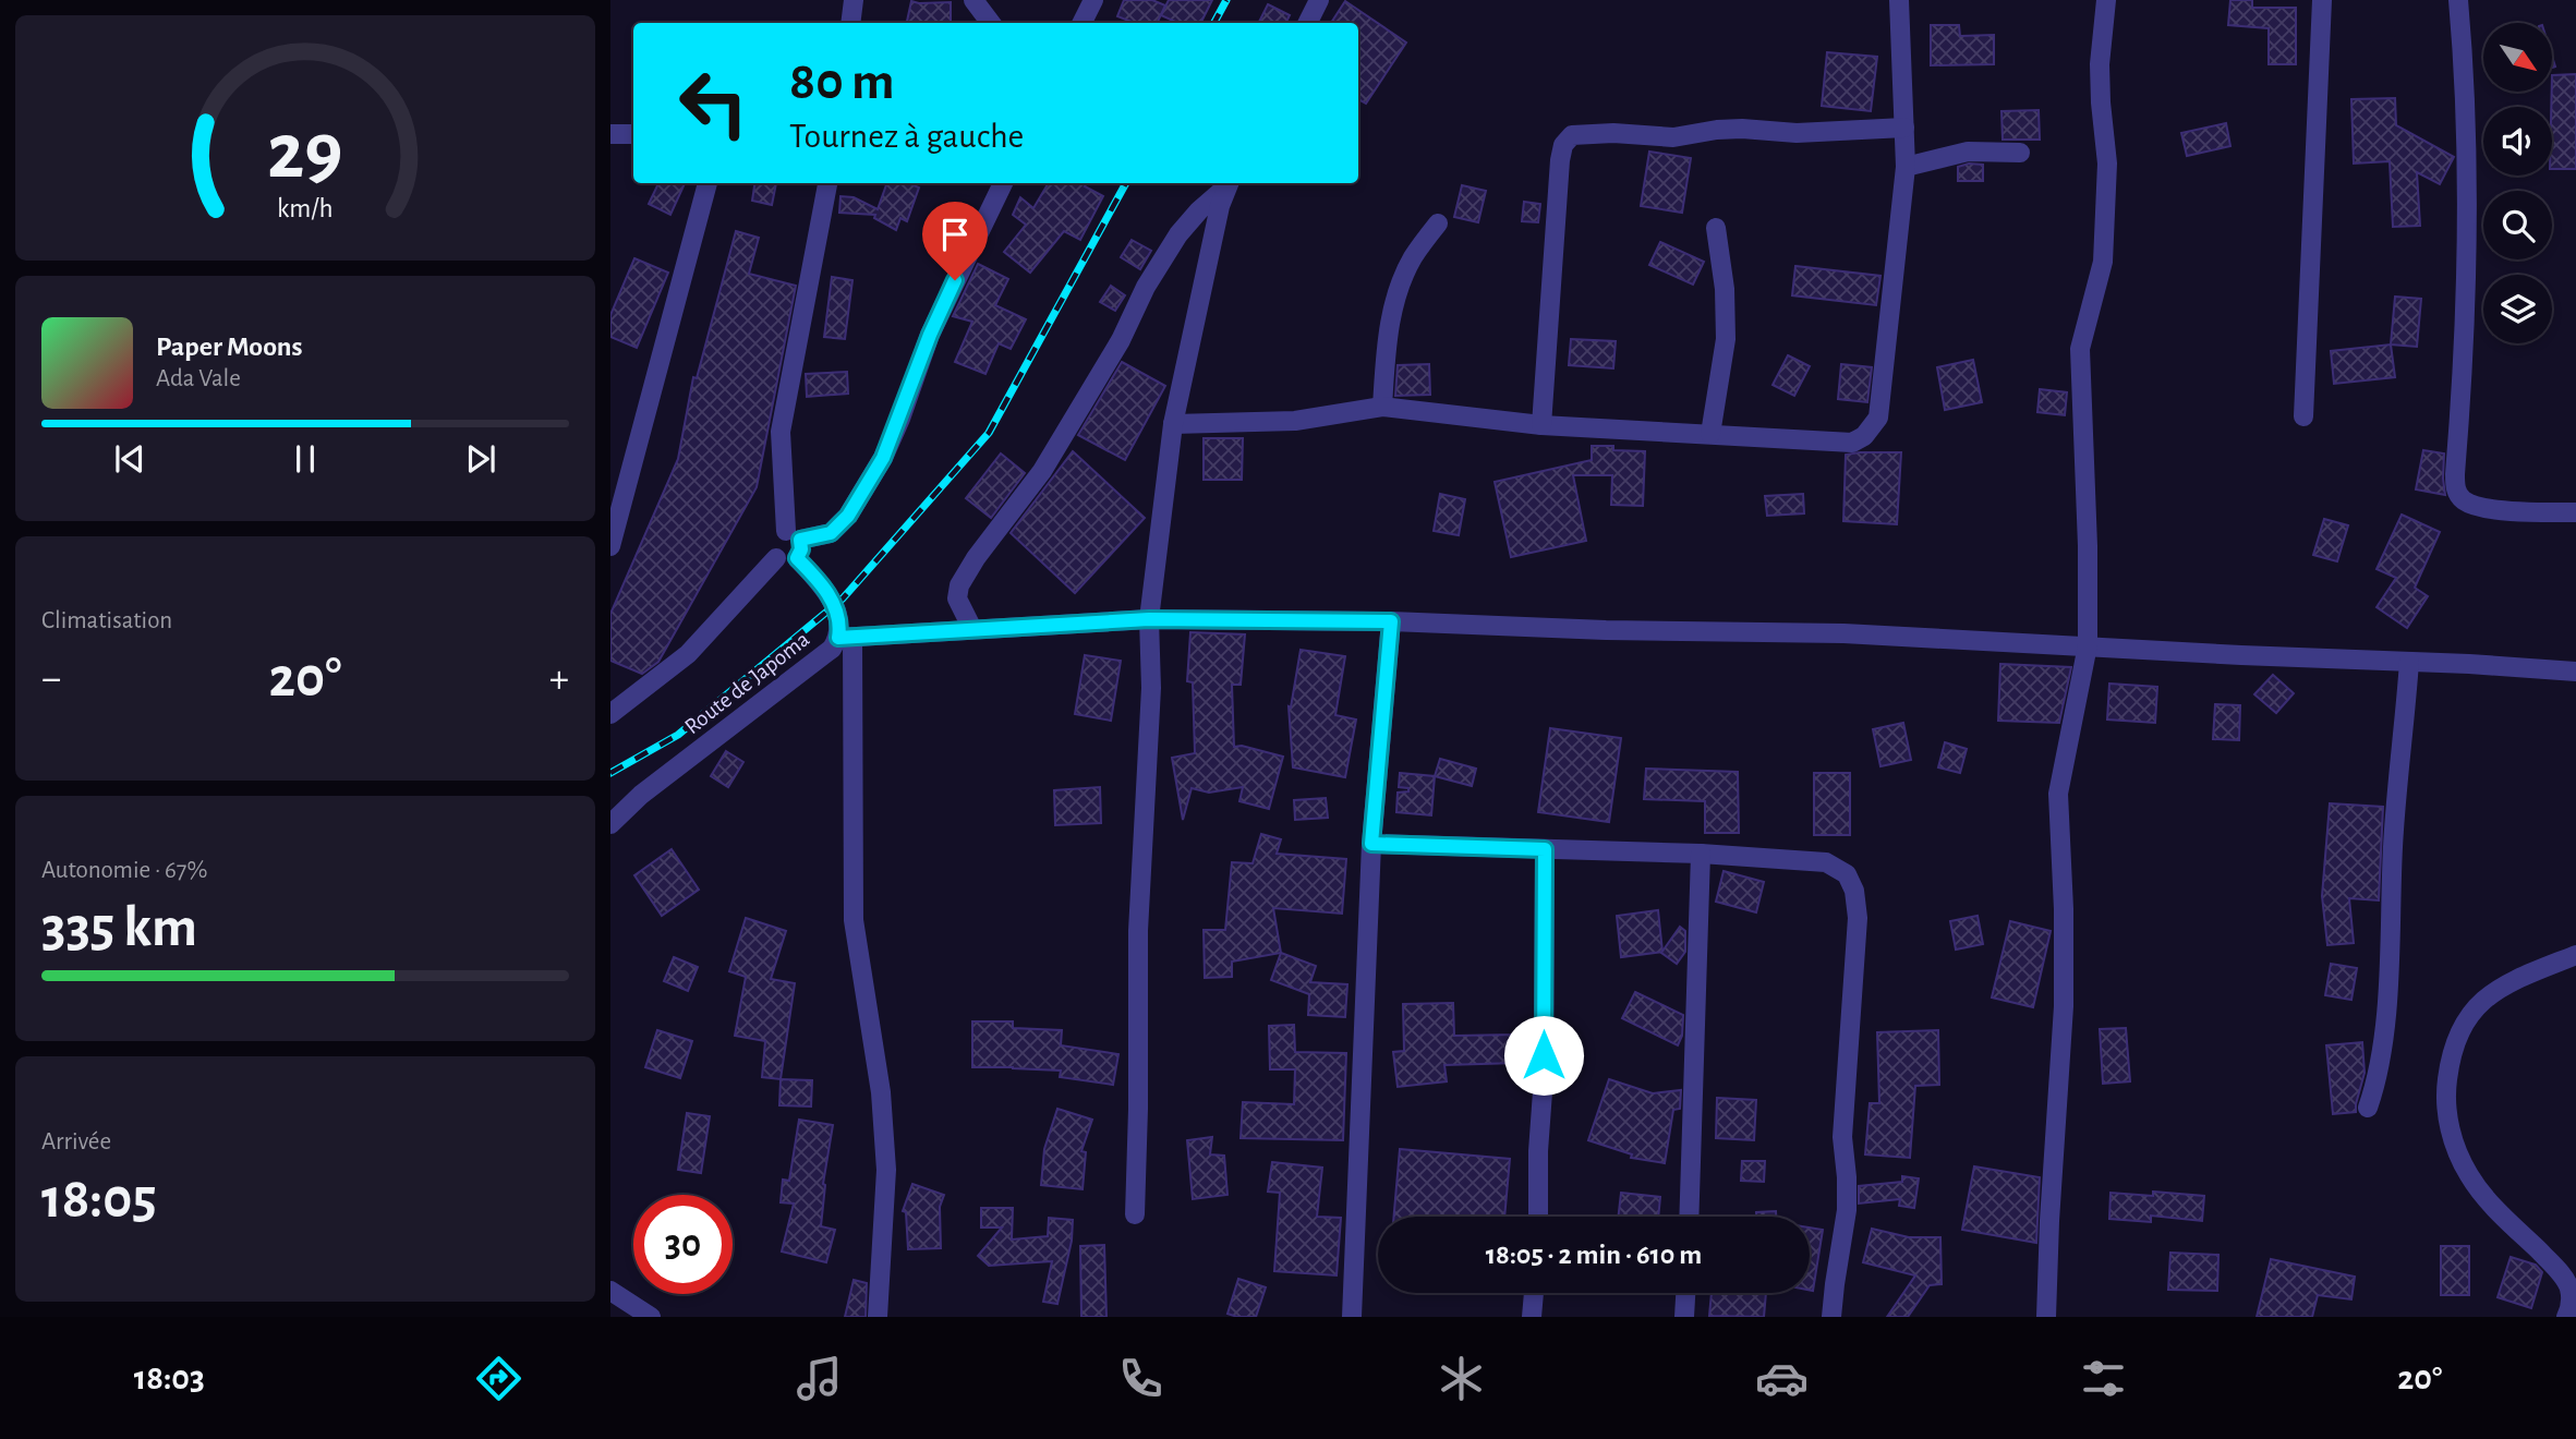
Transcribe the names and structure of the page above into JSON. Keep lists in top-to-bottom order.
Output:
{
  "streets": {
    "street": ["Route de Japoma"]
  },
  "north": "bottom right",
  "page": {
    "turn": ["80 m", "Tournez à gauche"],
    "song": ["Paper Moons", "Ada Vale"],
    "tile": [
      "Climatisation",
      ["Autonomie · 67%", "335 km"],
      ["Arrivée", "18:05"]
    ],
    "heat": ["−", "20°", "+"],
    "limit": "30",
    "trip": "18:05 · 2 min · 610 m",
    "tabs": ["18:03", "20°"],
    "gauge": ["29", "km/h"]
  }
}
